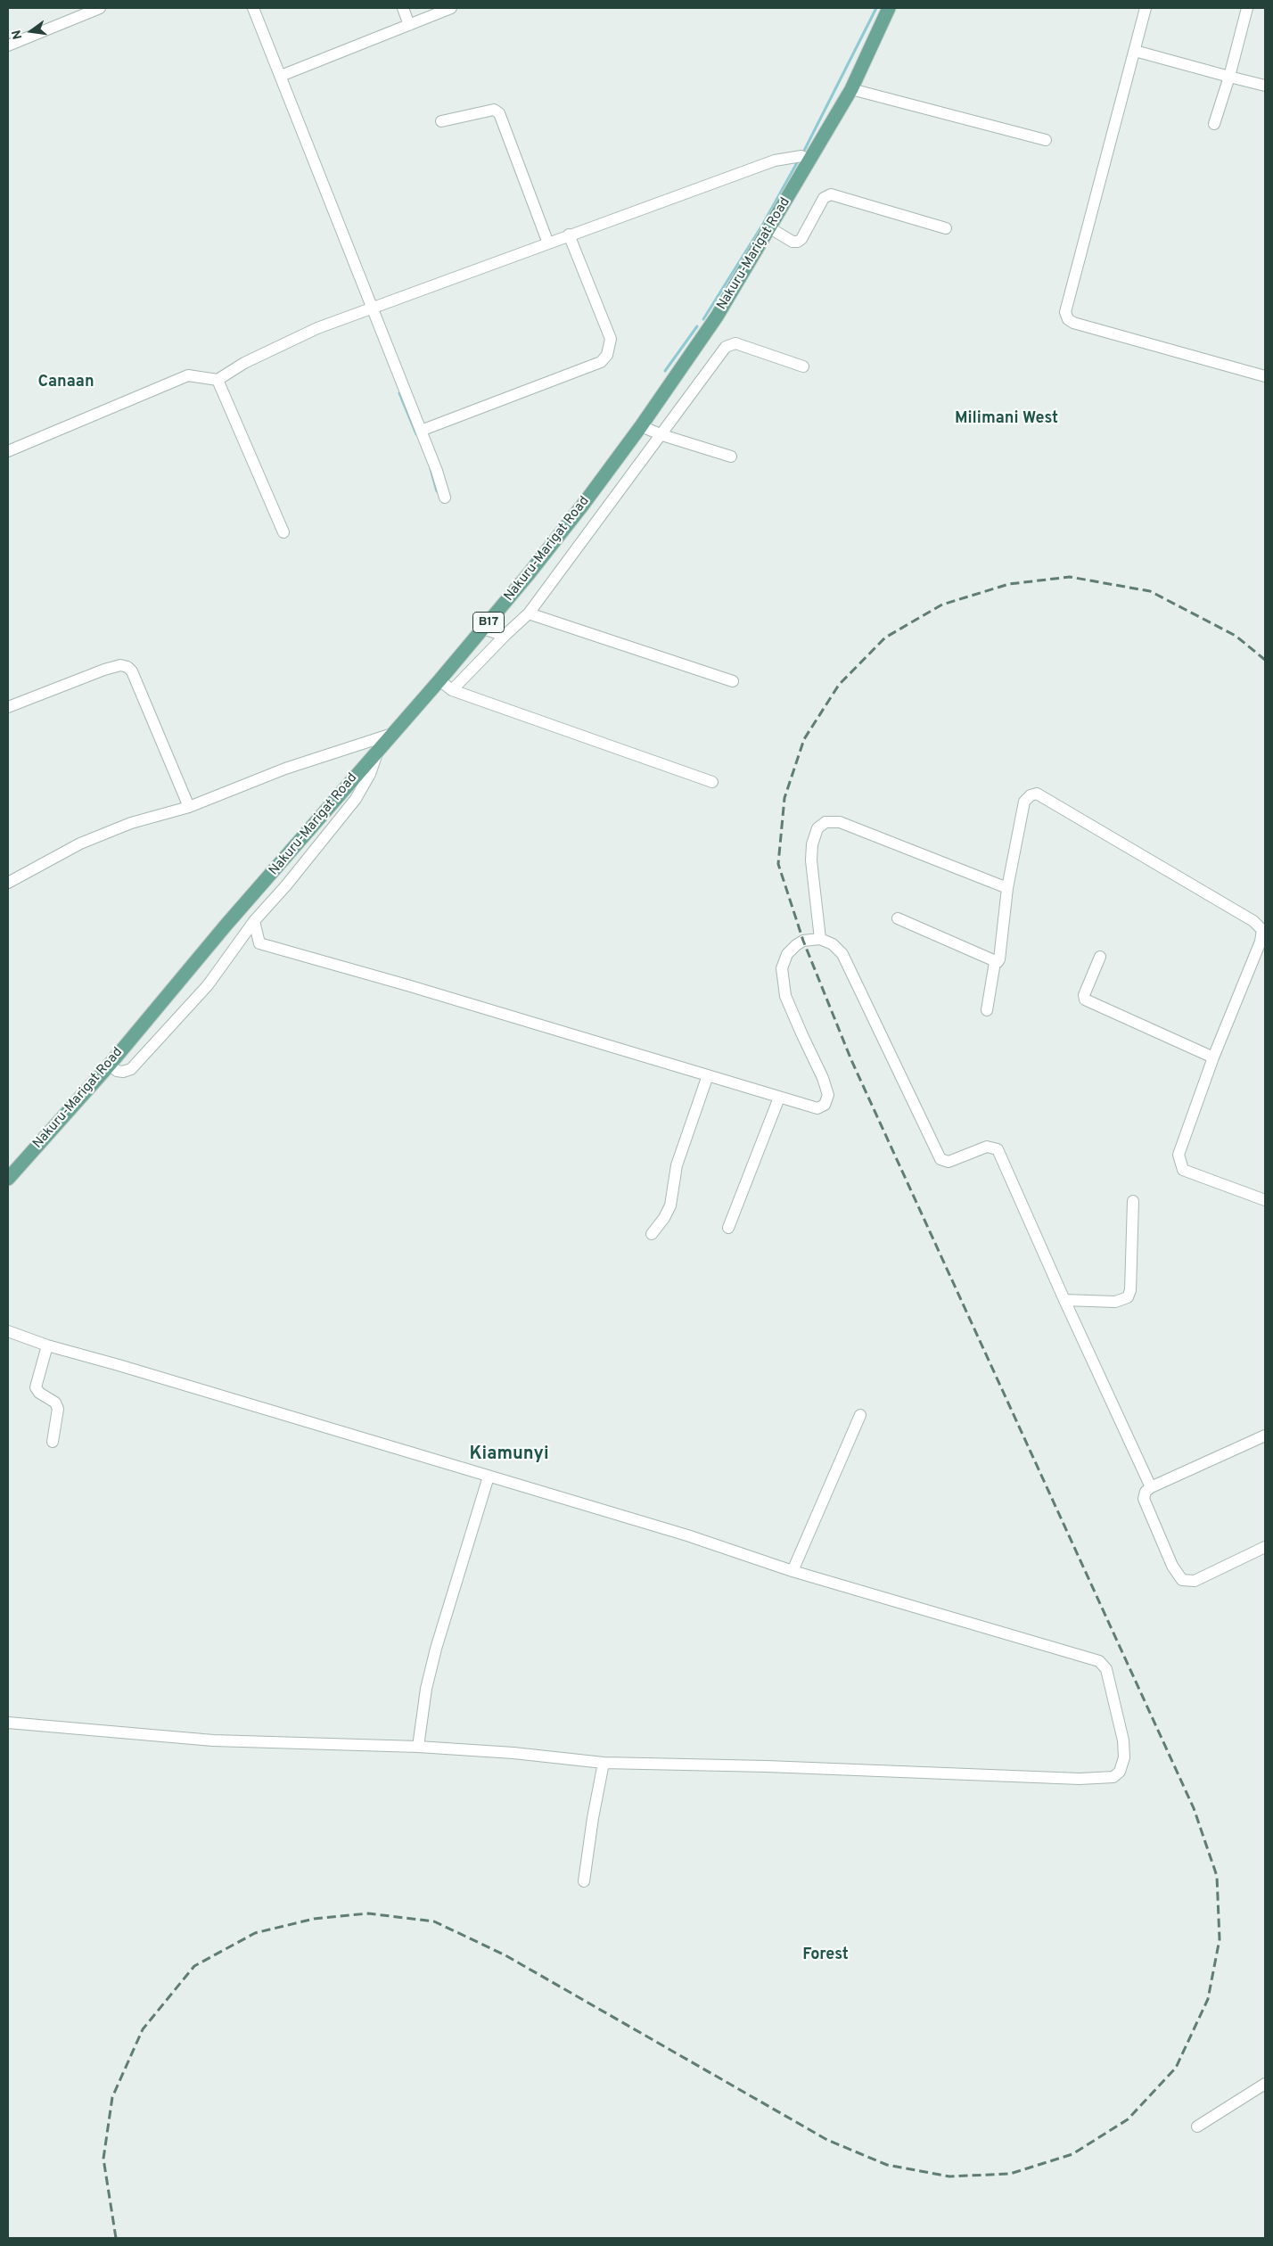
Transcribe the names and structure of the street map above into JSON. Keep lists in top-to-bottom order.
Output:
{
  "streets": {
    "main road": ["Nakuru-Marigat Road", "B17"]
  },
  "districts": [
    "Canaan",
    "Milimani West",
    "Kiamunyi",
    "Forest"
  ],
  "north": "left"
}
